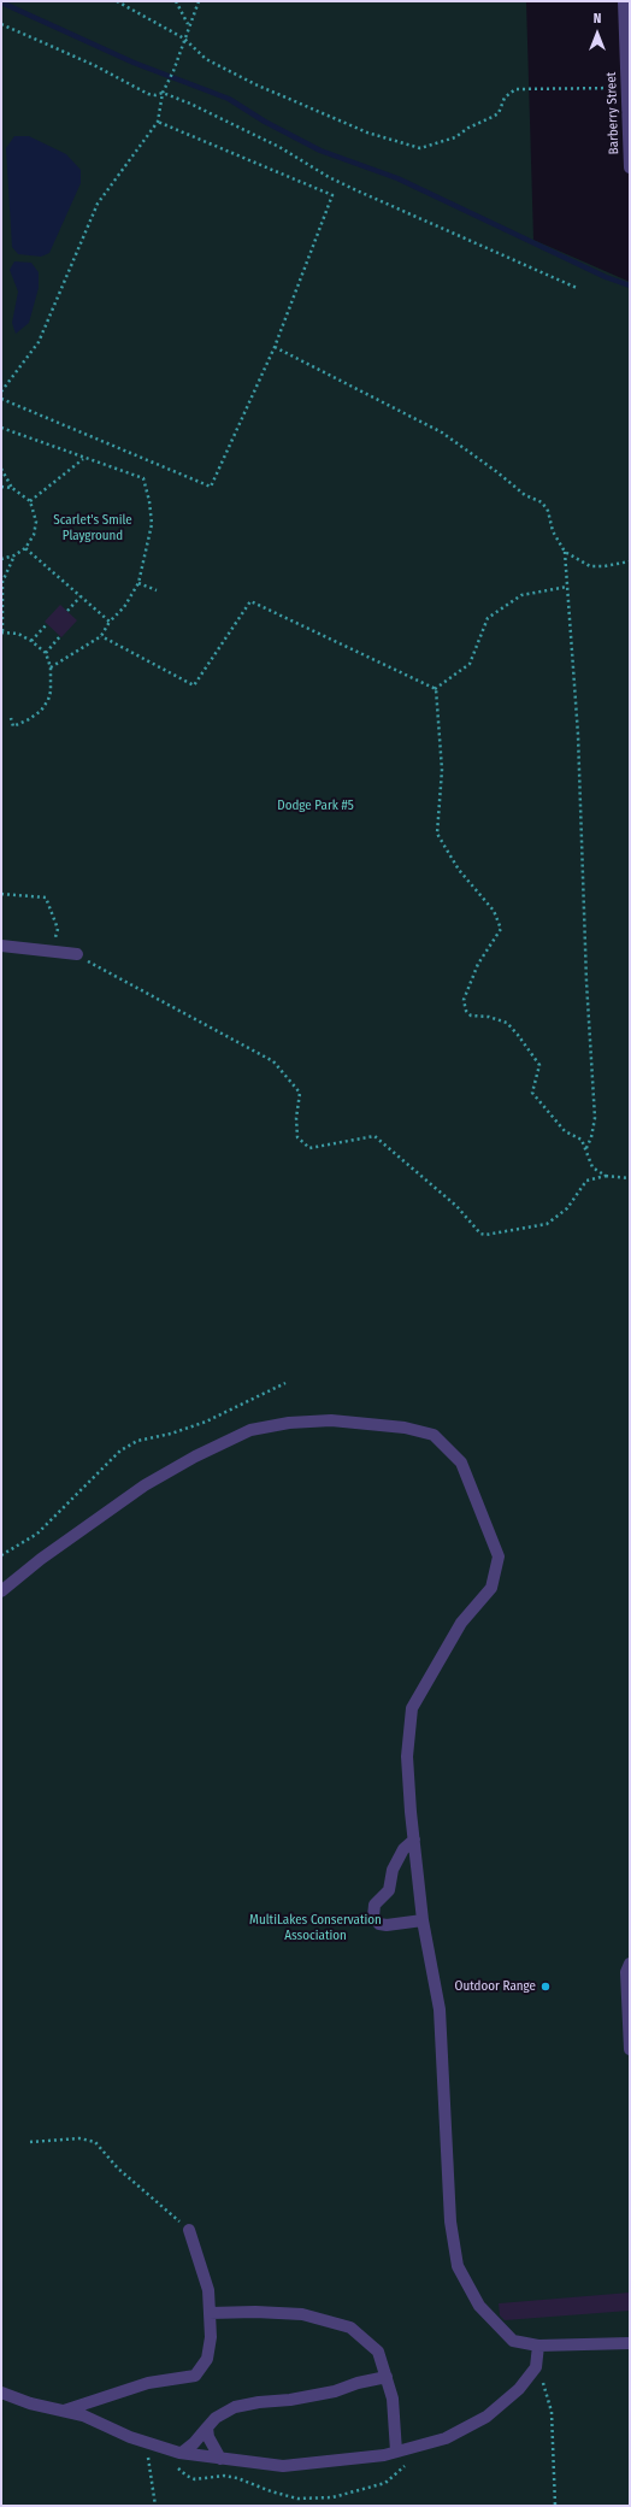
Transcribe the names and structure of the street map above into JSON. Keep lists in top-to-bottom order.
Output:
{
  "streets": {
    "street": ["Barberry Street"]
  },
  "parks": ["Scarlet's Smile Playground", "Dodge Park #5", "MultiLakes Conservation Association"],
  "places": ["Outdoor Range"],
  "north": "top"
}
